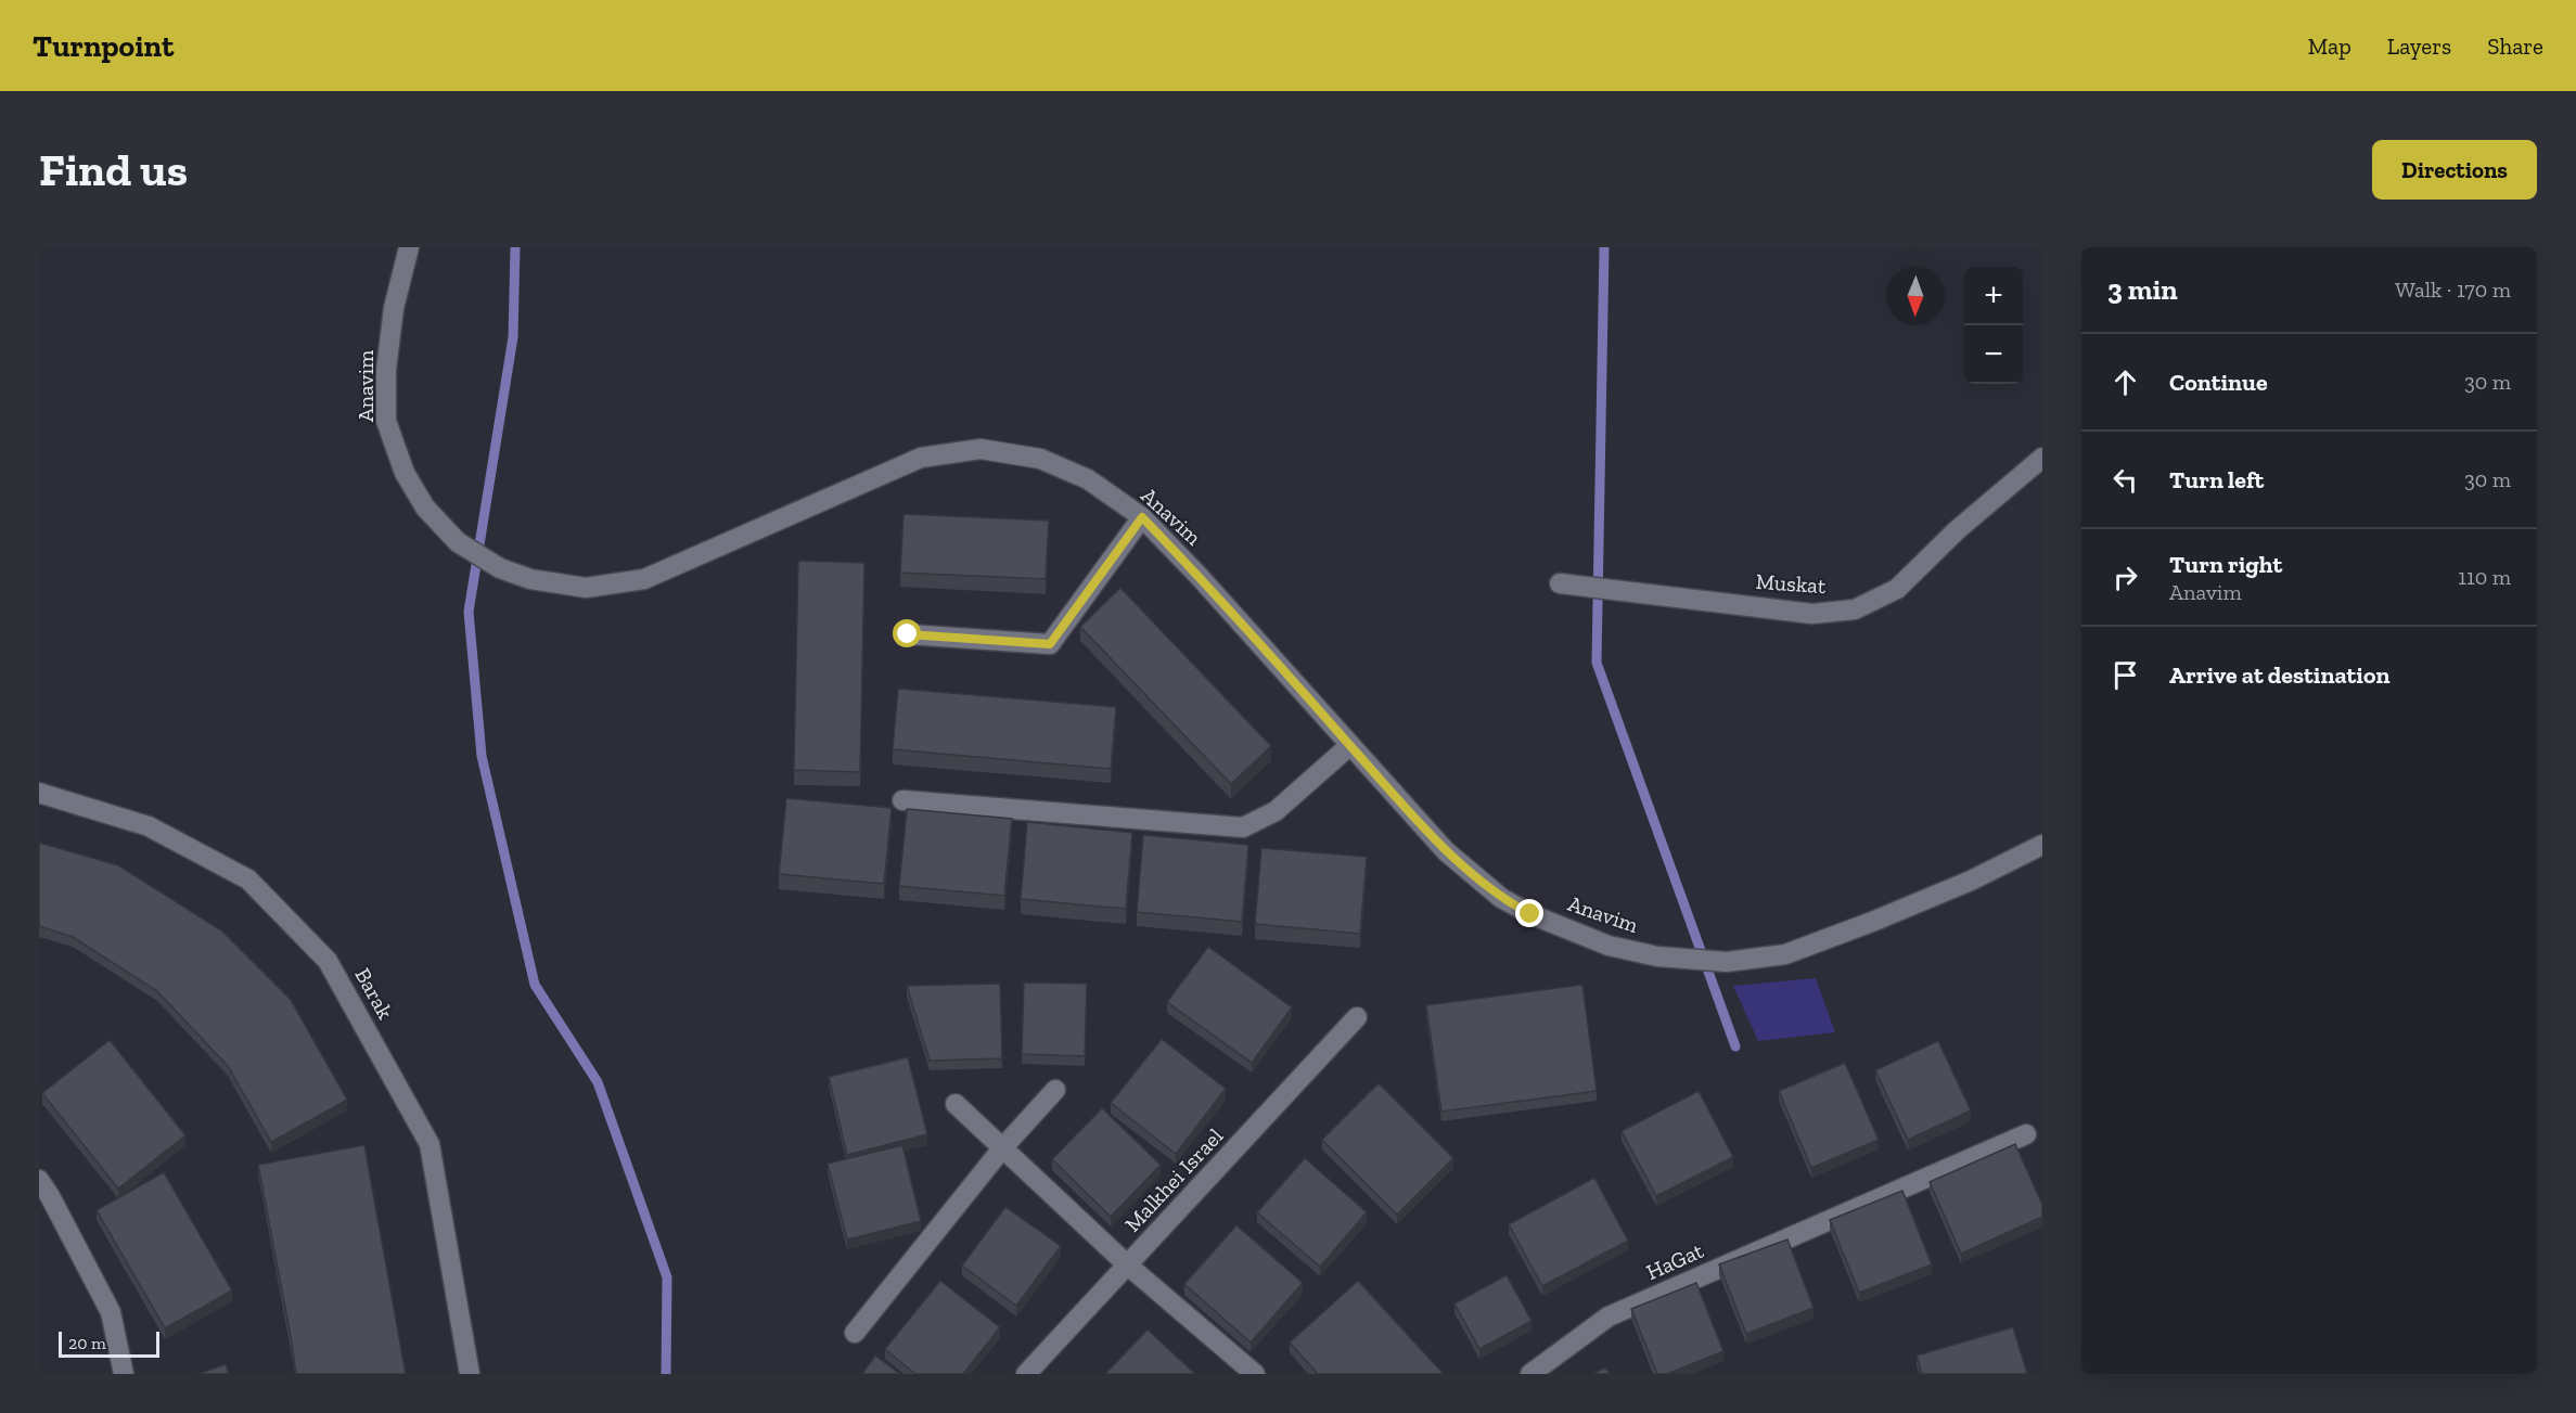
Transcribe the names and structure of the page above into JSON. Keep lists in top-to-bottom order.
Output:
{
  "streets": {
    "street": [
      "Anavim",
      "Muskat",
      "Barak",
      "Malkhei Israel",
      "HaGat"
    ]
  },
  "scale_bar": "20 m",
  "north": "bottom",
  "page": {
    "header": "Turnpoint",
    "nav": ["Map", "Layers", "Share"],
    "buttons": "Directions",
    "title": "Find us",
    "heading": ["3 min", "Walk · 170 m"],
    "map_buttons": ["+", "−"],
    "list": [
      ["Continue", "30 m"],
      ["Turn left", "30 m"],
      ["Turn right", "Anavim", "110 m"],
      "Arrive at destination"
    ],
    "scale": "20 m"
  }
}
